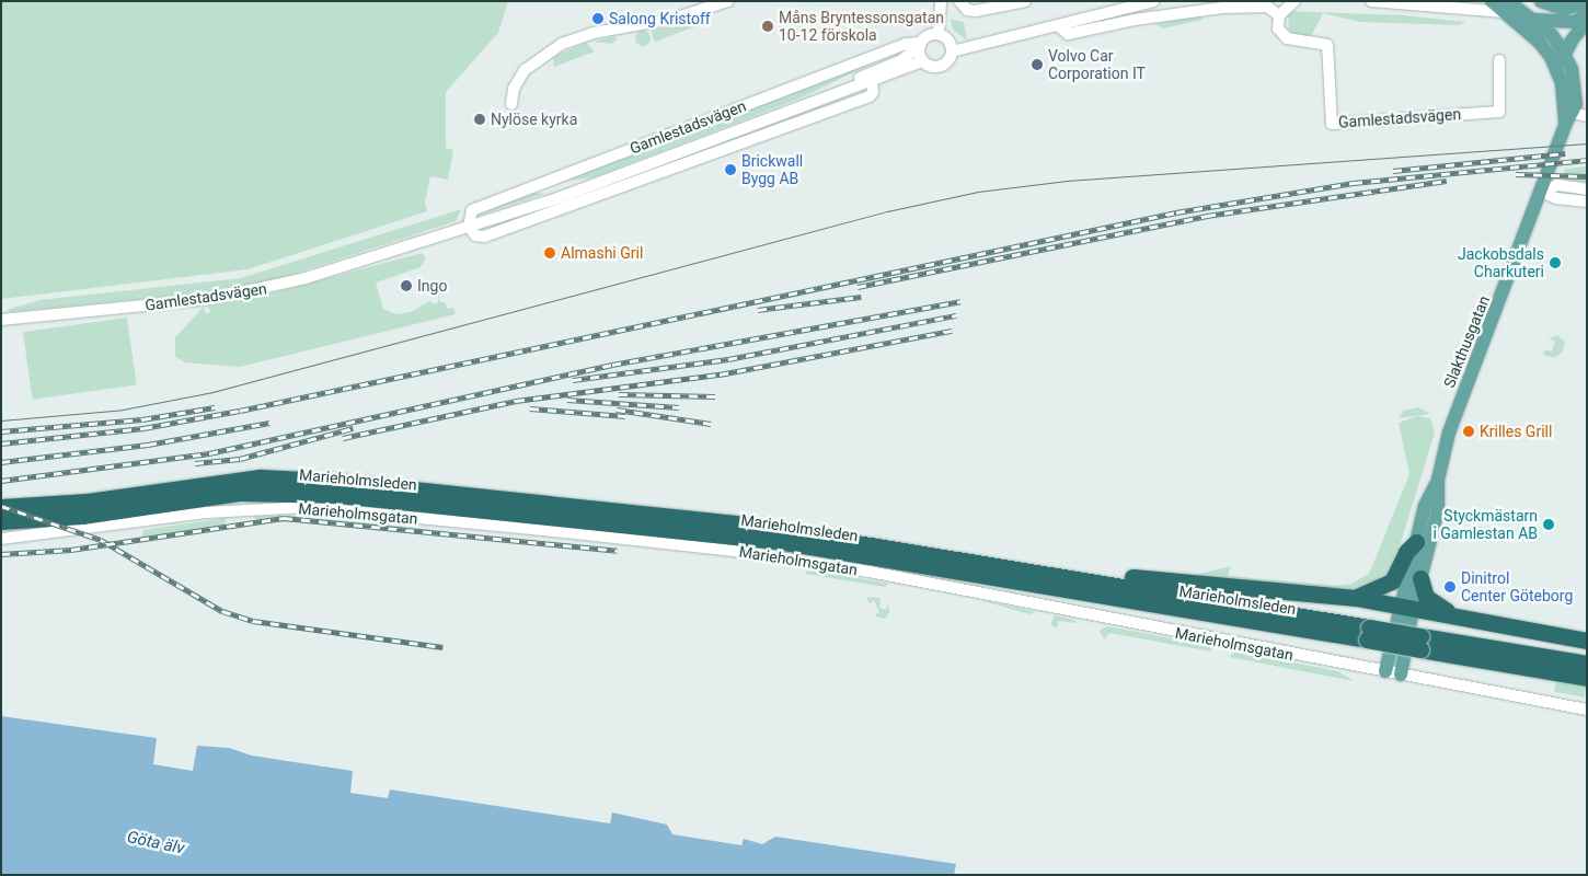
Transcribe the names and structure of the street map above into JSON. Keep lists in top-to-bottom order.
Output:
{
  "streets": {
    "highway": ["Marieholmsleden"],
    "main road": ["Slakthusgatan"],
    "street": ["Gamlestadsvägen", "Marieholmsgatan"]
  },
  "crossings": [
    ["Slakthusgatan", "Marieholmsgatan"]
  ],
  "water": ["Göta älv"],
  "places": [
    "Salong Kristoff",
    "Måns Bryntessonsgatan 10-12 förskola",
    "Volvo Car Corporation IT",
    "Nylöse kyrka",
    "Brickwall Bygg AB",
    "Almashi Gril",
    "Jackobsdals Charkuteri",
    "Ingo",
    "Krilles Grill",
    "Styckmästarn i Gamlestan AB",
    "Dinitrol Center Göteborg"
  ]
}
